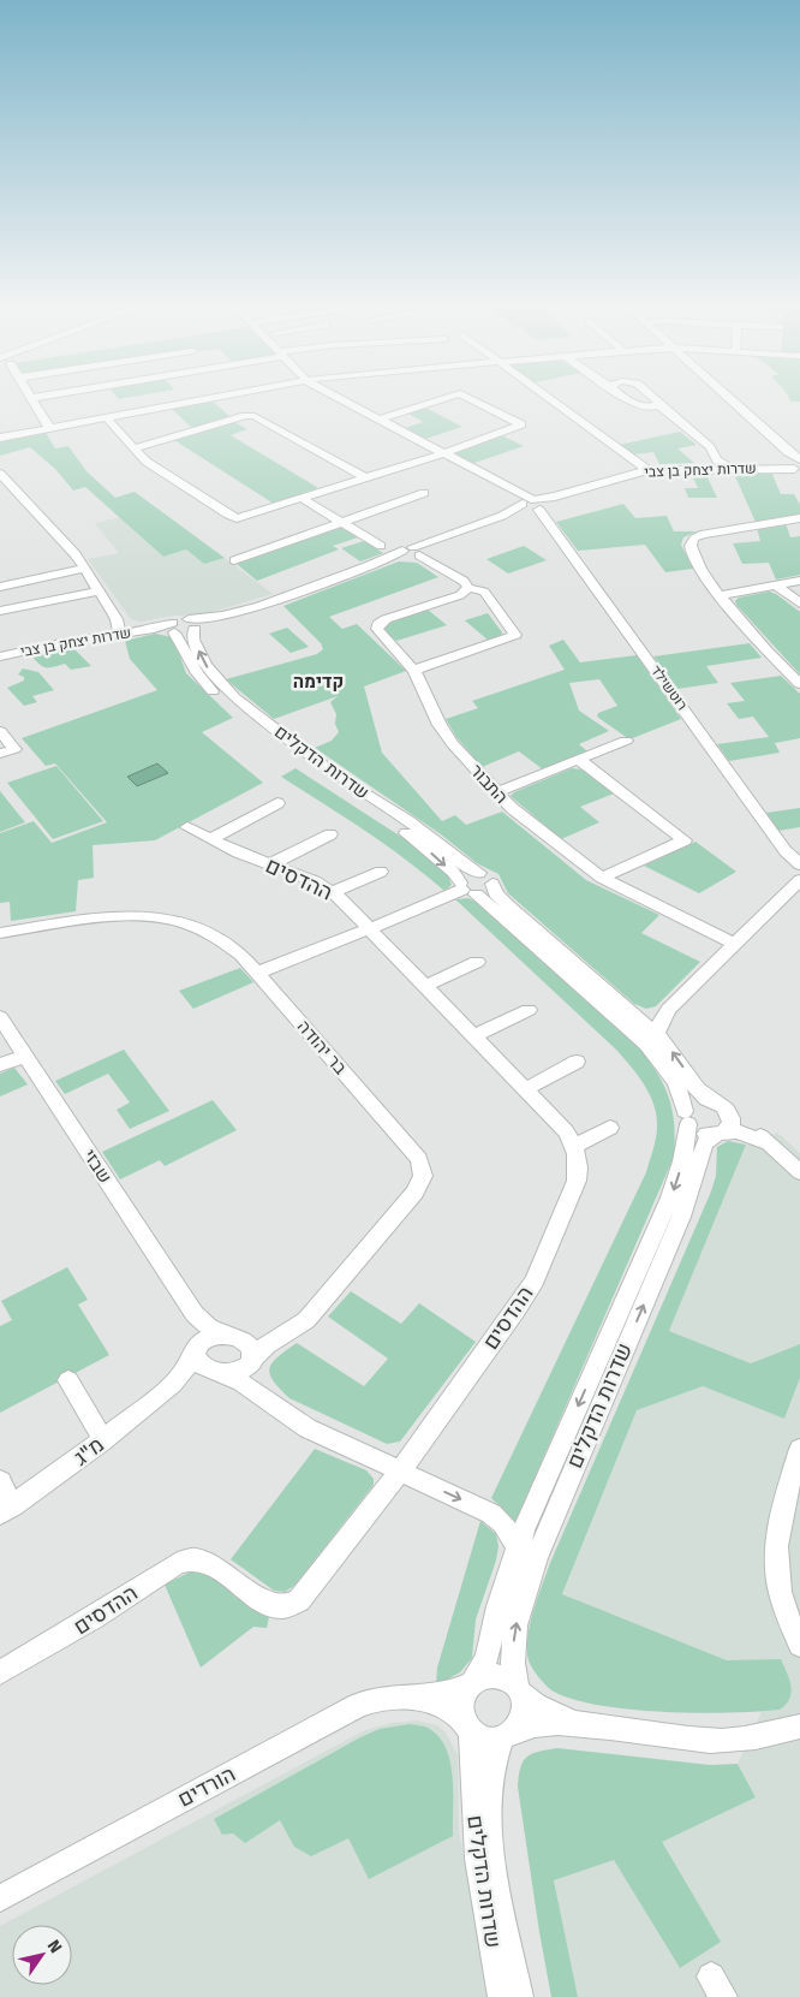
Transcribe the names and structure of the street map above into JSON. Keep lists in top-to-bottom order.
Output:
{
  "streets": {
    "street": [
      "שדרות יצחק בן צבי",
      "רוטשילד",
      "שדרות הדקלים",
      "התבור",
      "ההדסים",
      "בר יהודה",
      "שבזי",
      "מ\"ג",
      "הורדים"
    ]
  },
  "crossings": [
    ["שדרות יצחק בן צבי", "רוטשילד"],
    ["שדרות יצחק בן צבי", "שדרות הדקלים"],
    ["שדרות הדקלים", "הורדים"],
    ["בר יהודה", "שבזי"],
    ["בר יהודה", "מ\"ג"],
    ["שבזי", "מ\"ג"]
  ],
  "districts": ["קדימה"],
  "north": "top right"
}
